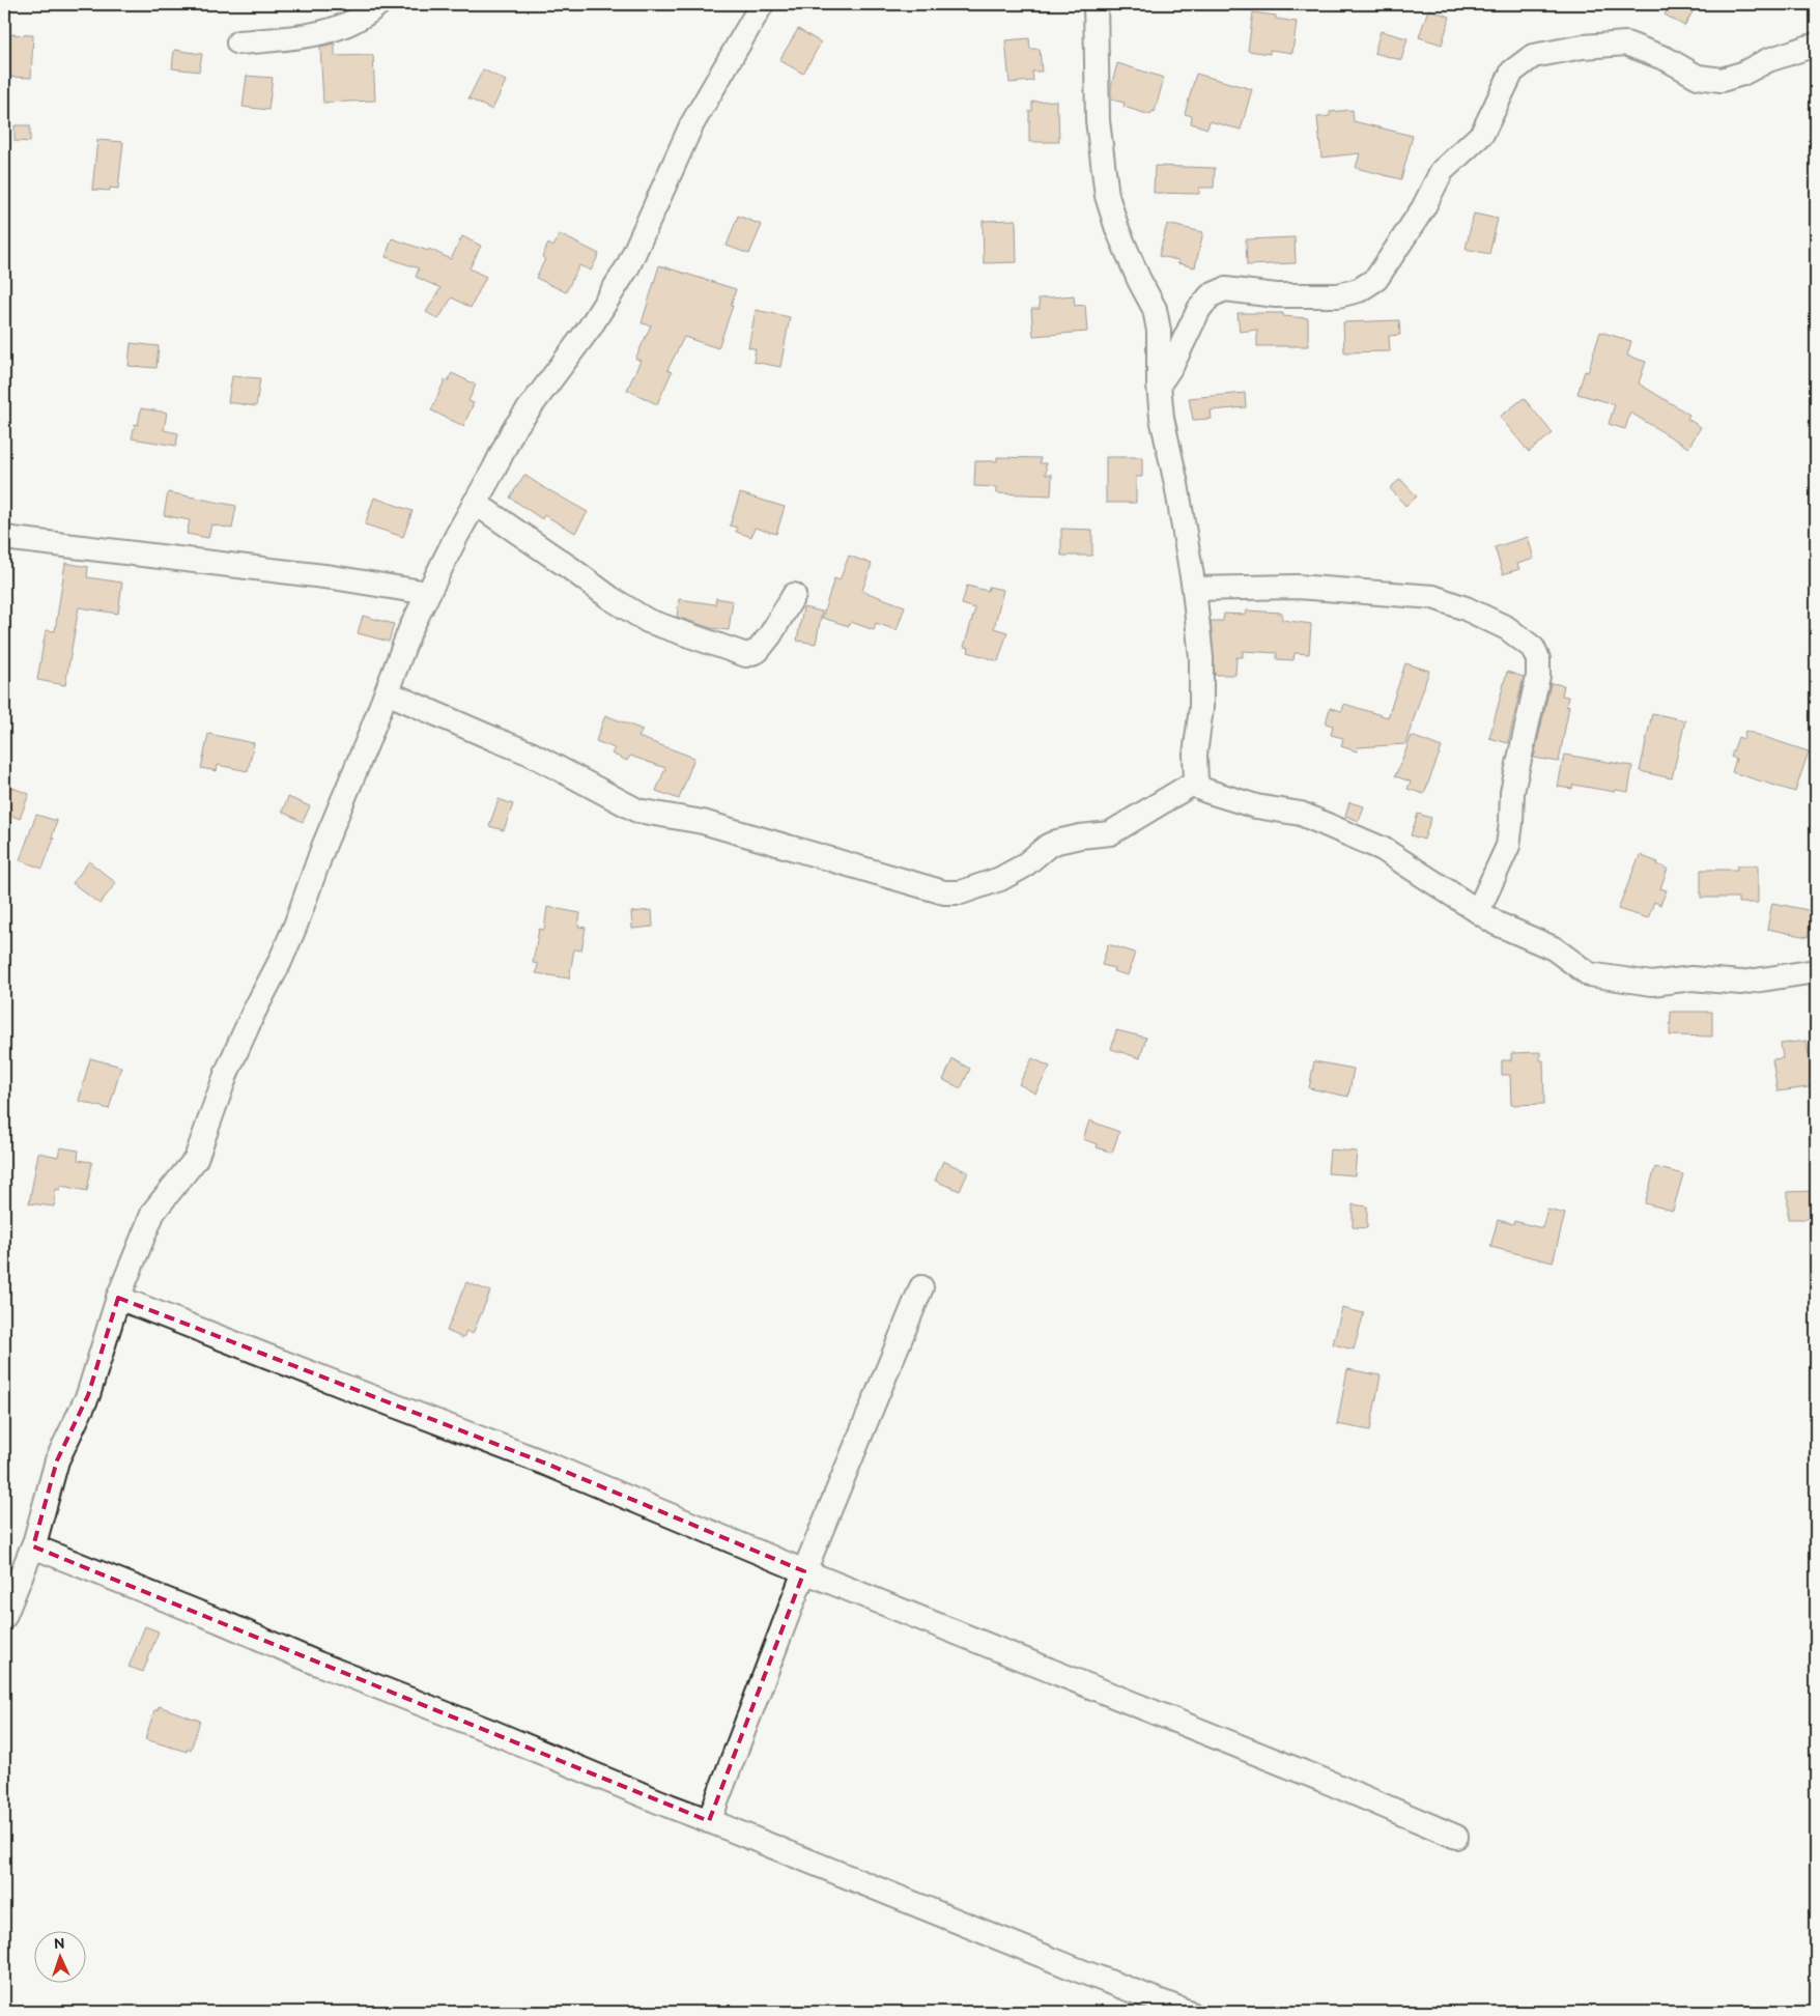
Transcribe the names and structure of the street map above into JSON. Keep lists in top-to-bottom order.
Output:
{
  "north": "top"
}
